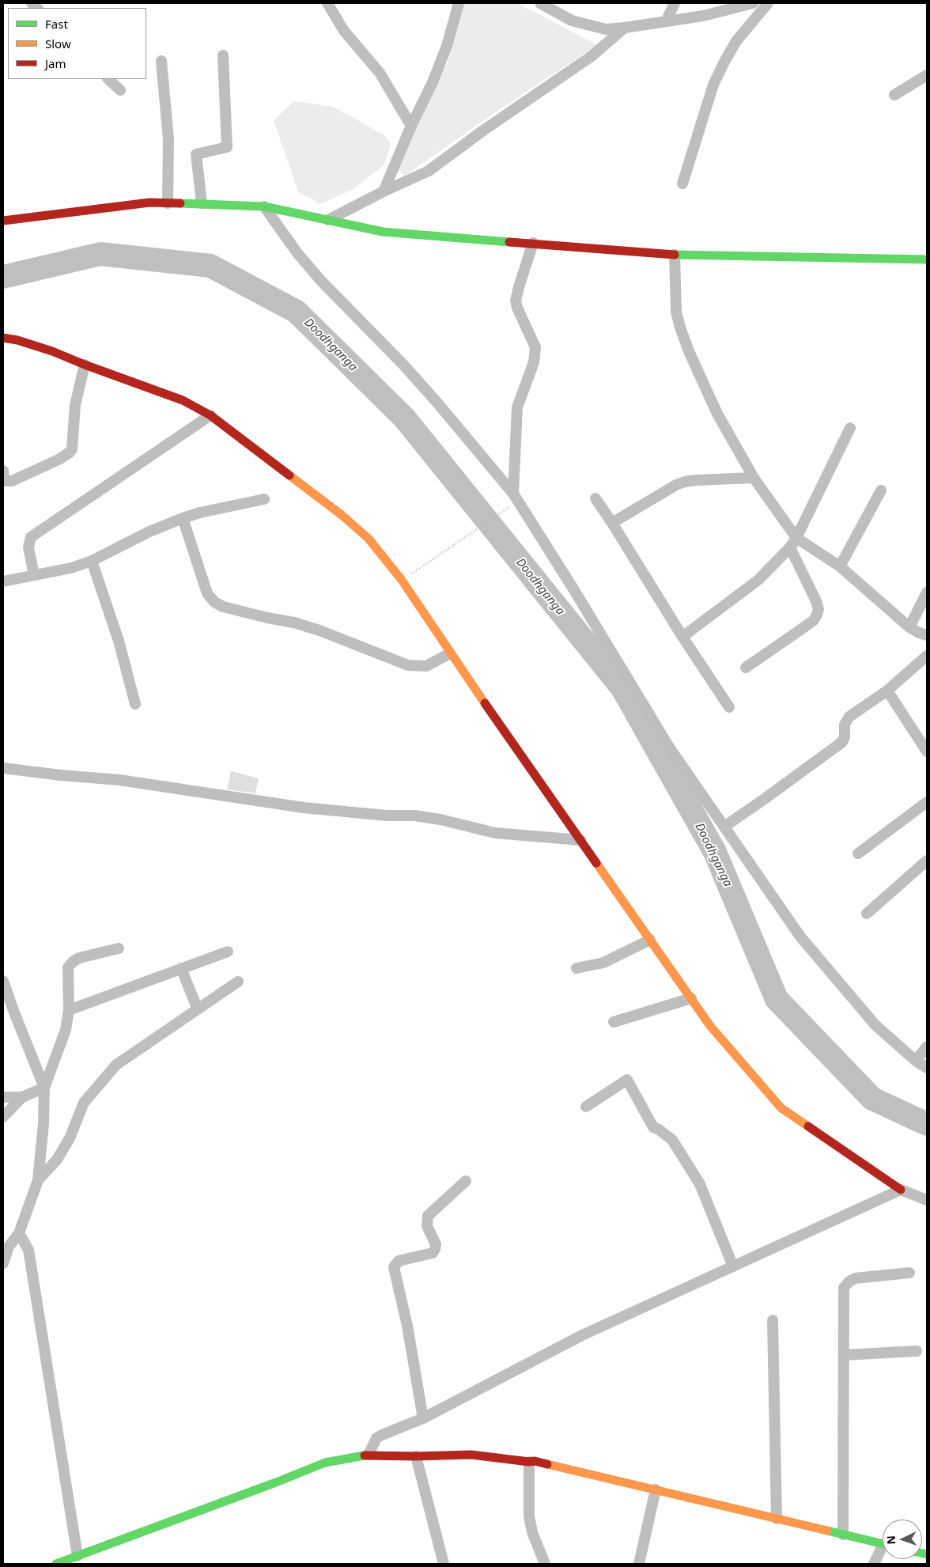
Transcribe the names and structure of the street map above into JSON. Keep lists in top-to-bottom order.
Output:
{
  "water": ["Doodhganga"],
  "legend": ["Fast", "Slow", "Jam"],
  "north": "left"
}
